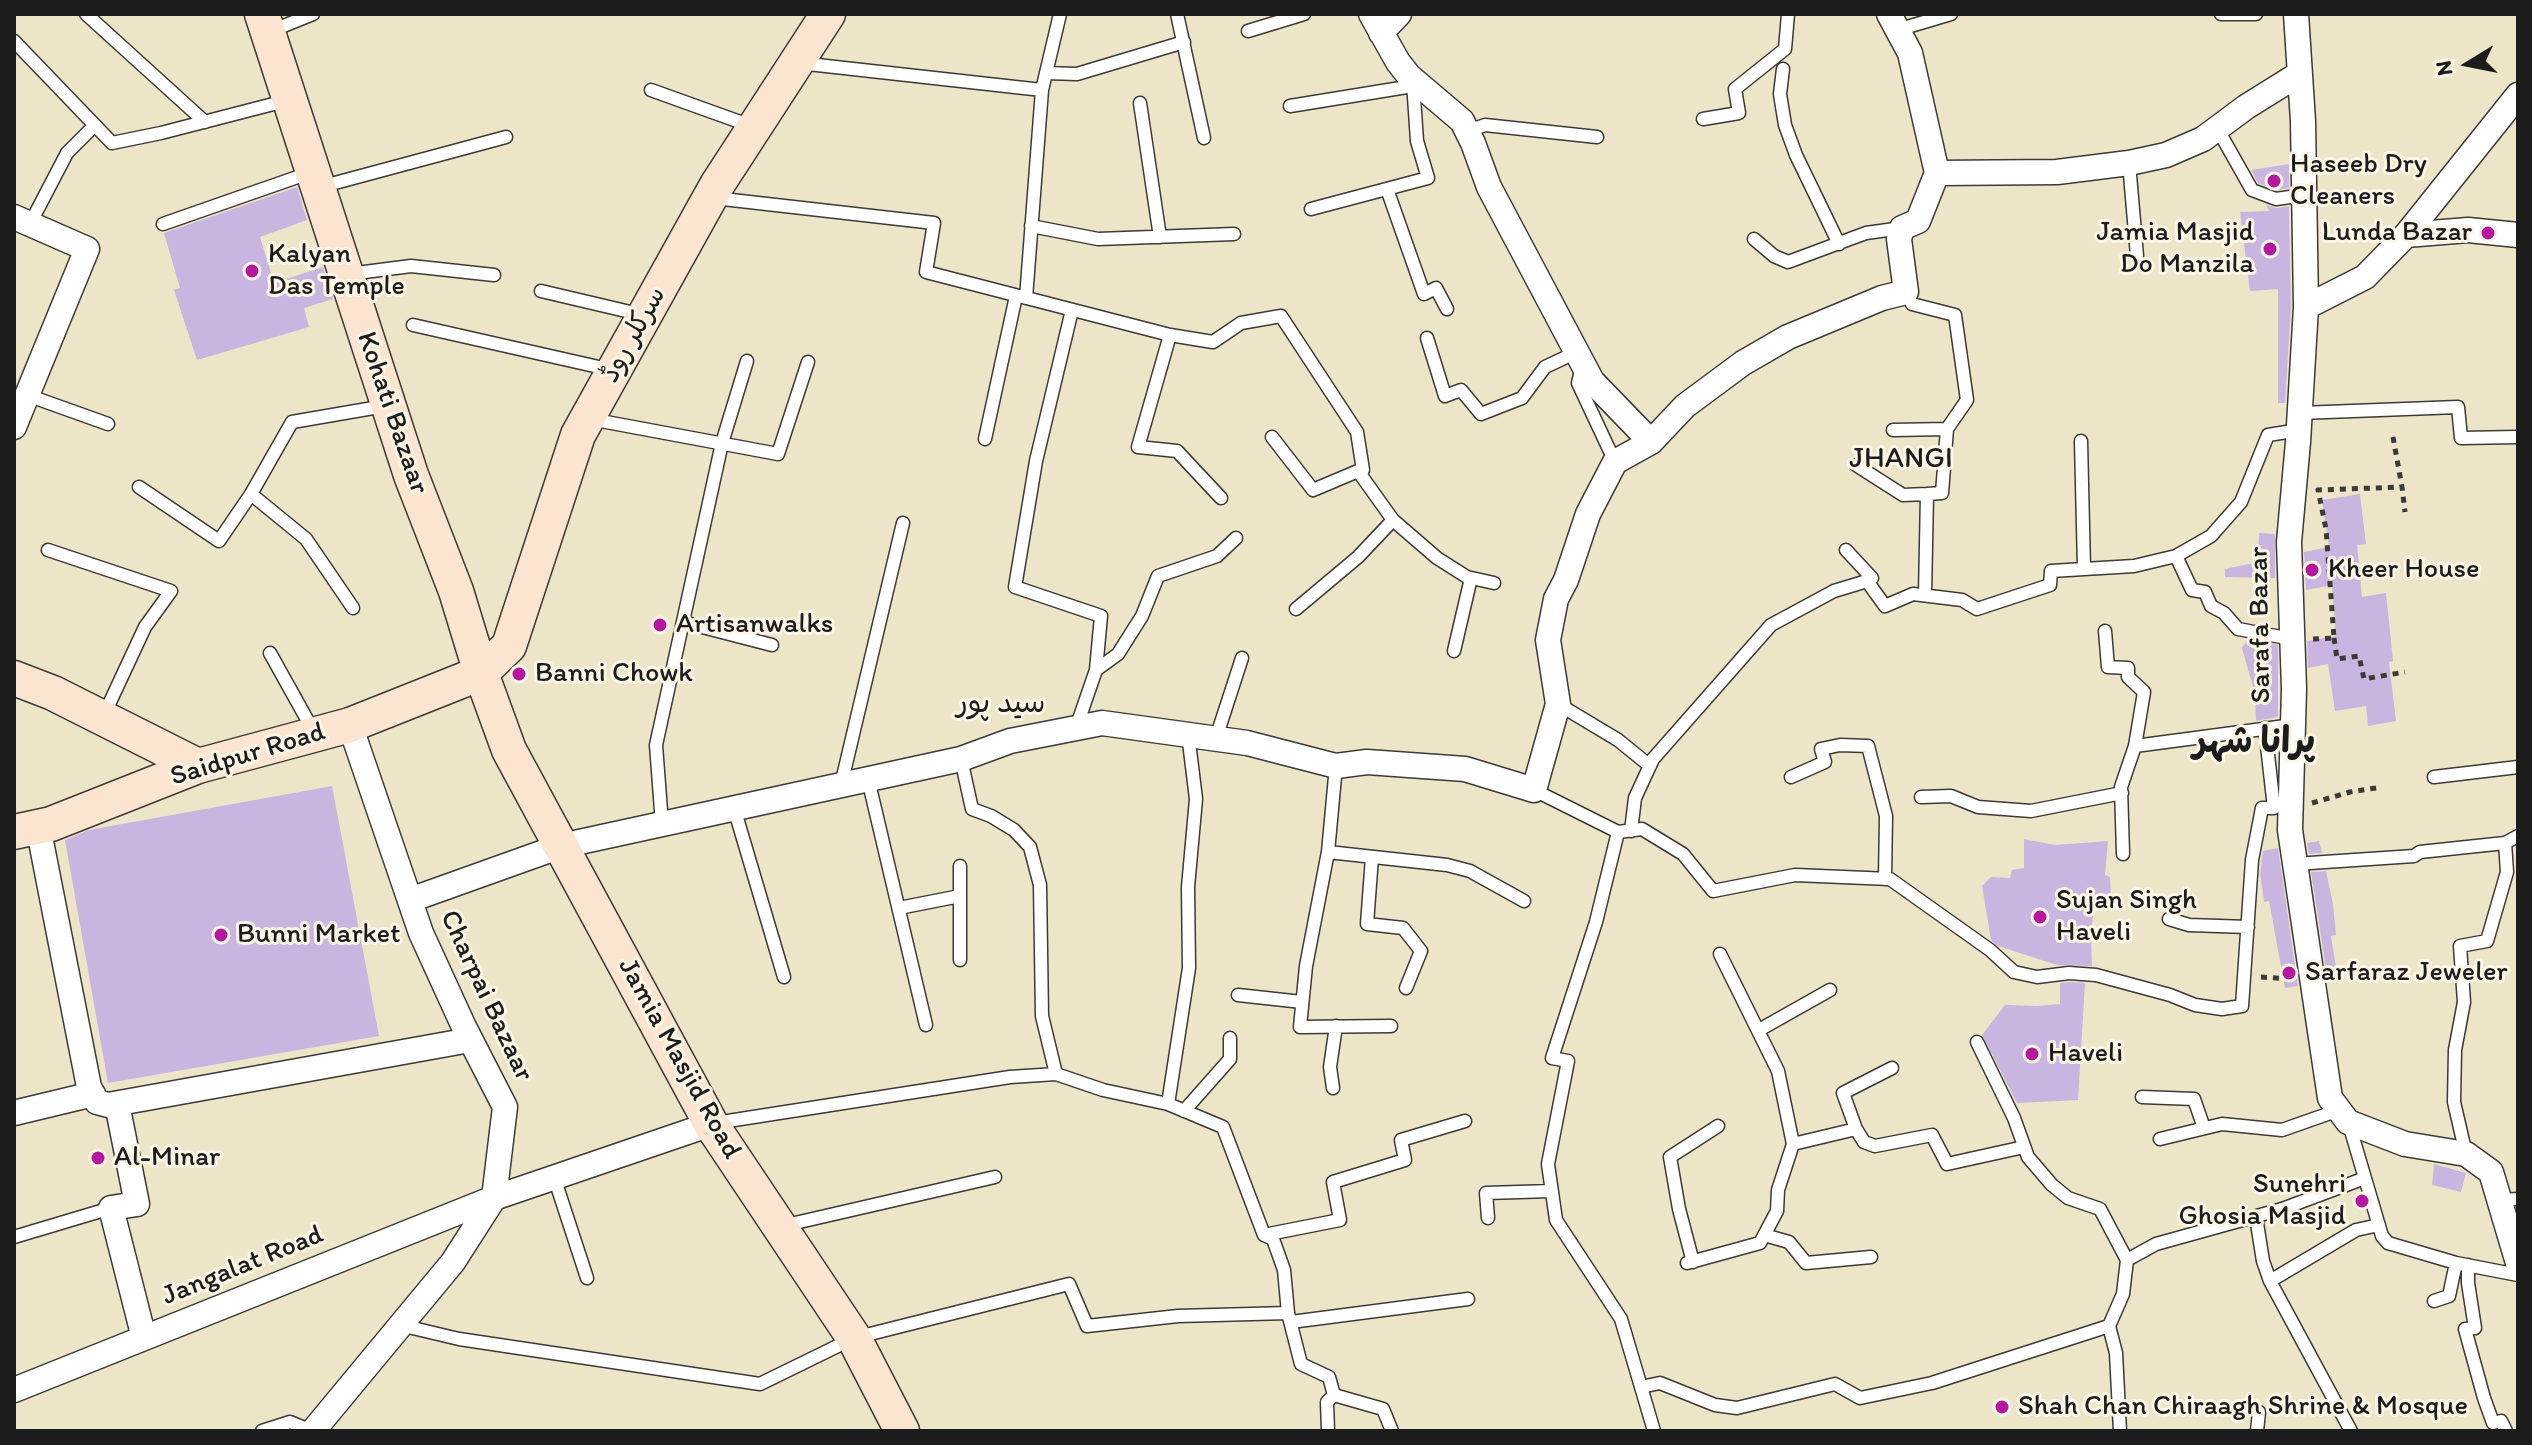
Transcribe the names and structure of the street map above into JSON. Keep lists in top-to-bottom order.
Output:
{
  "streets": {
    "street": [
      "سرکلر روڈ",
      "Kohati Bazaar",
      "Sarafa Bazar",
      "Saidpur Road",
      "Charpai Bazaar",
      "Jamia Masjid Road",
      "Jangalat Road"
    ]
  },
  "crossings": [
    ["سرکلر روڈ", "Kohati Bazaar"],
    ["سرکلر روڈ", "Saidpur Road"],
    ["سرکلر روڈ", "Jamia Masjid Road"],
    ["Kohati Bazaar", "Saidpur Road"],
    ["Kohati Bazaar", "Jamia Masjid Road"],
    ["Saidpur Road", "Charpai Bazaar"],
    ["Saidpur Road", "Jamia Masjid Road"],
    ["Charpai Bazaar", "Jangalat Road"],
    ["Jamia Masjid Road", "Jangalat Road"]
  ],
  "districts": ["JHANGI", "سید پور", "پرانا شہر"],
  "places": [
    "Haseeb Dry Cleaners",
    "Lunda Bazar",
    "Jamia Masjid Do Manzila",
    "Kalyan Das Temple",
    "Kheer House",
    "Artisanwalks",
    "Banni Chowk",
    "Sujan Singh Haveli",
    "Bunni Market",
    "Sarfaraz Jeweler",
    "Haveli",
    "Al-Minar",
    "Sunehri Ghosia Masjid",
    "Shah Chan Chiraagh Shrine & Mosque"
  ],
  "north": "left"
}
